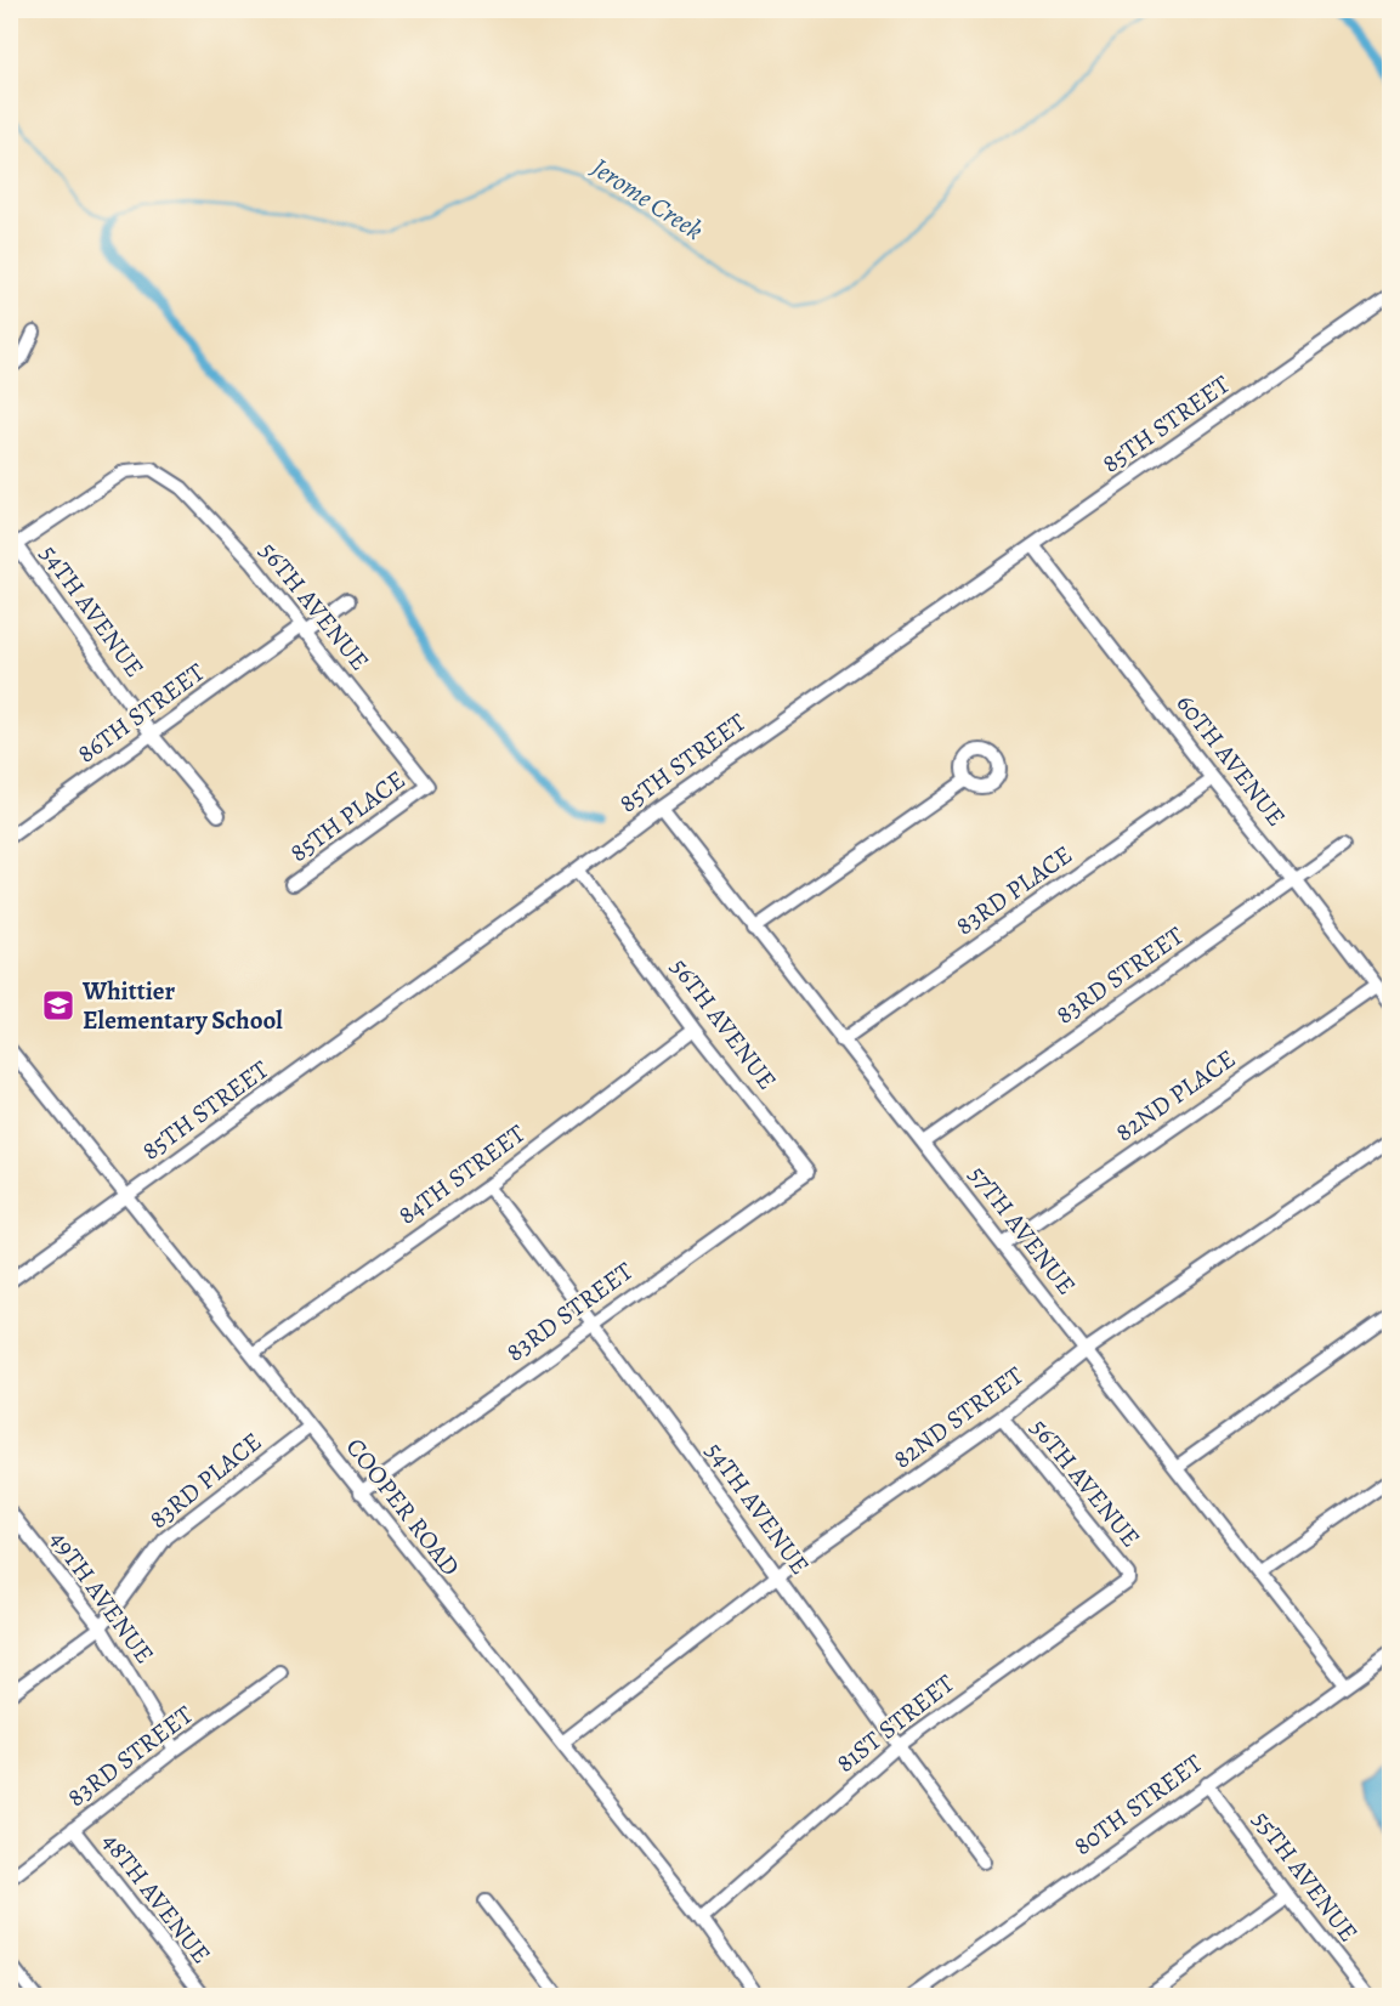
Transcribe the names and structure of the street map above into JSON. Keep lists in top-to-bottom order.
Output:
{
  "streets": {
    "street": [
      "85TH STREET",
      "56TH AVENUE",
      "54TH AVENUE",
      "86TH STREET",
      "60TH AVENUE",
      "85TH PLACE",
      "83RD PLACE",
      "83RD STREET",
      "82ND PLACE",
      "84TH STREET",
      "57TH AVENUE",
      "82ND STREET",
      "COOPER ROAD",
      "49TH AVENUE",
      "81ST STREET",
      "80TH STREET",
      "55TH AVENUE",
      "48TH AVENUE"
    ]
  },
  "crossings": [
    ["85TH STREET", "56TH AVENUE"],
    ["85TH STREET", "60TH AVENUE"],
    ["85TH STREET", "57TH AVENUE"],
    ["85TH STREET", "COOPER ROAD"],
    ["56TH AVENUE", "54TH AVENUE"],
    ["56TH AVENUE", "86TH STREET"],
    ["56TH AVENUE", "85TH PLACE"],
    ["56TH AVENUE", "83RD STREET"],
    ["56TH AVENUE", "84TH STREET"],
    ["56TH AVENUE", "82ND STREET"],
    ["56TH AVENUE", "81ST STREET"],
    ["54TH AVENUE", "86TH STREET"],
    ["54TH AVENUE", "83RD STREET"],
    ["54TH AVENUE", "84TH STREET"],
    ["54TH AVENUE", "82ND STREET"],
    ["54TH AVENUE", "81ST STREET"],
    ["60TH AVENUE", "83RD PLACE"],
    ["60TH AVENUE", "83RD STREET"],
    ["60TH AVENUE", "82ND PLACE"],
    ["83RD PLACE", "57TH AVENUE"],
    ["83RD PLACE", "COOPER ROAD"],
    ["83RD PLACE", "49TH AVENUE"],
    ["83RD STREET", "57TH AVENUE"],
    ["83RD STREET", "COOPER ROAD"],
    ["83RD STREET", "49TH AVENUE"],
    ["83RD STREET", "48TH AVENUE"],
    ["82ND PLACE", "57TH AVENUE"],
    ["84TH STREET", "COOPER ROAD"],
    ["57TH AVENUE", "82ND STREET"],
    ["57TH AVENUE", "80TH STREET"],
    ["82ND STREET", "COOPER ROAD"],
    ["COOPER ROAD", "81ST STREET"],
    ["80TH STREET", "55TH AVENUE"]
  ],
  "water": ["Jerome Creek"],
  "places": {
    "school or university": ["Whittier Elementary School"]
  }
}
